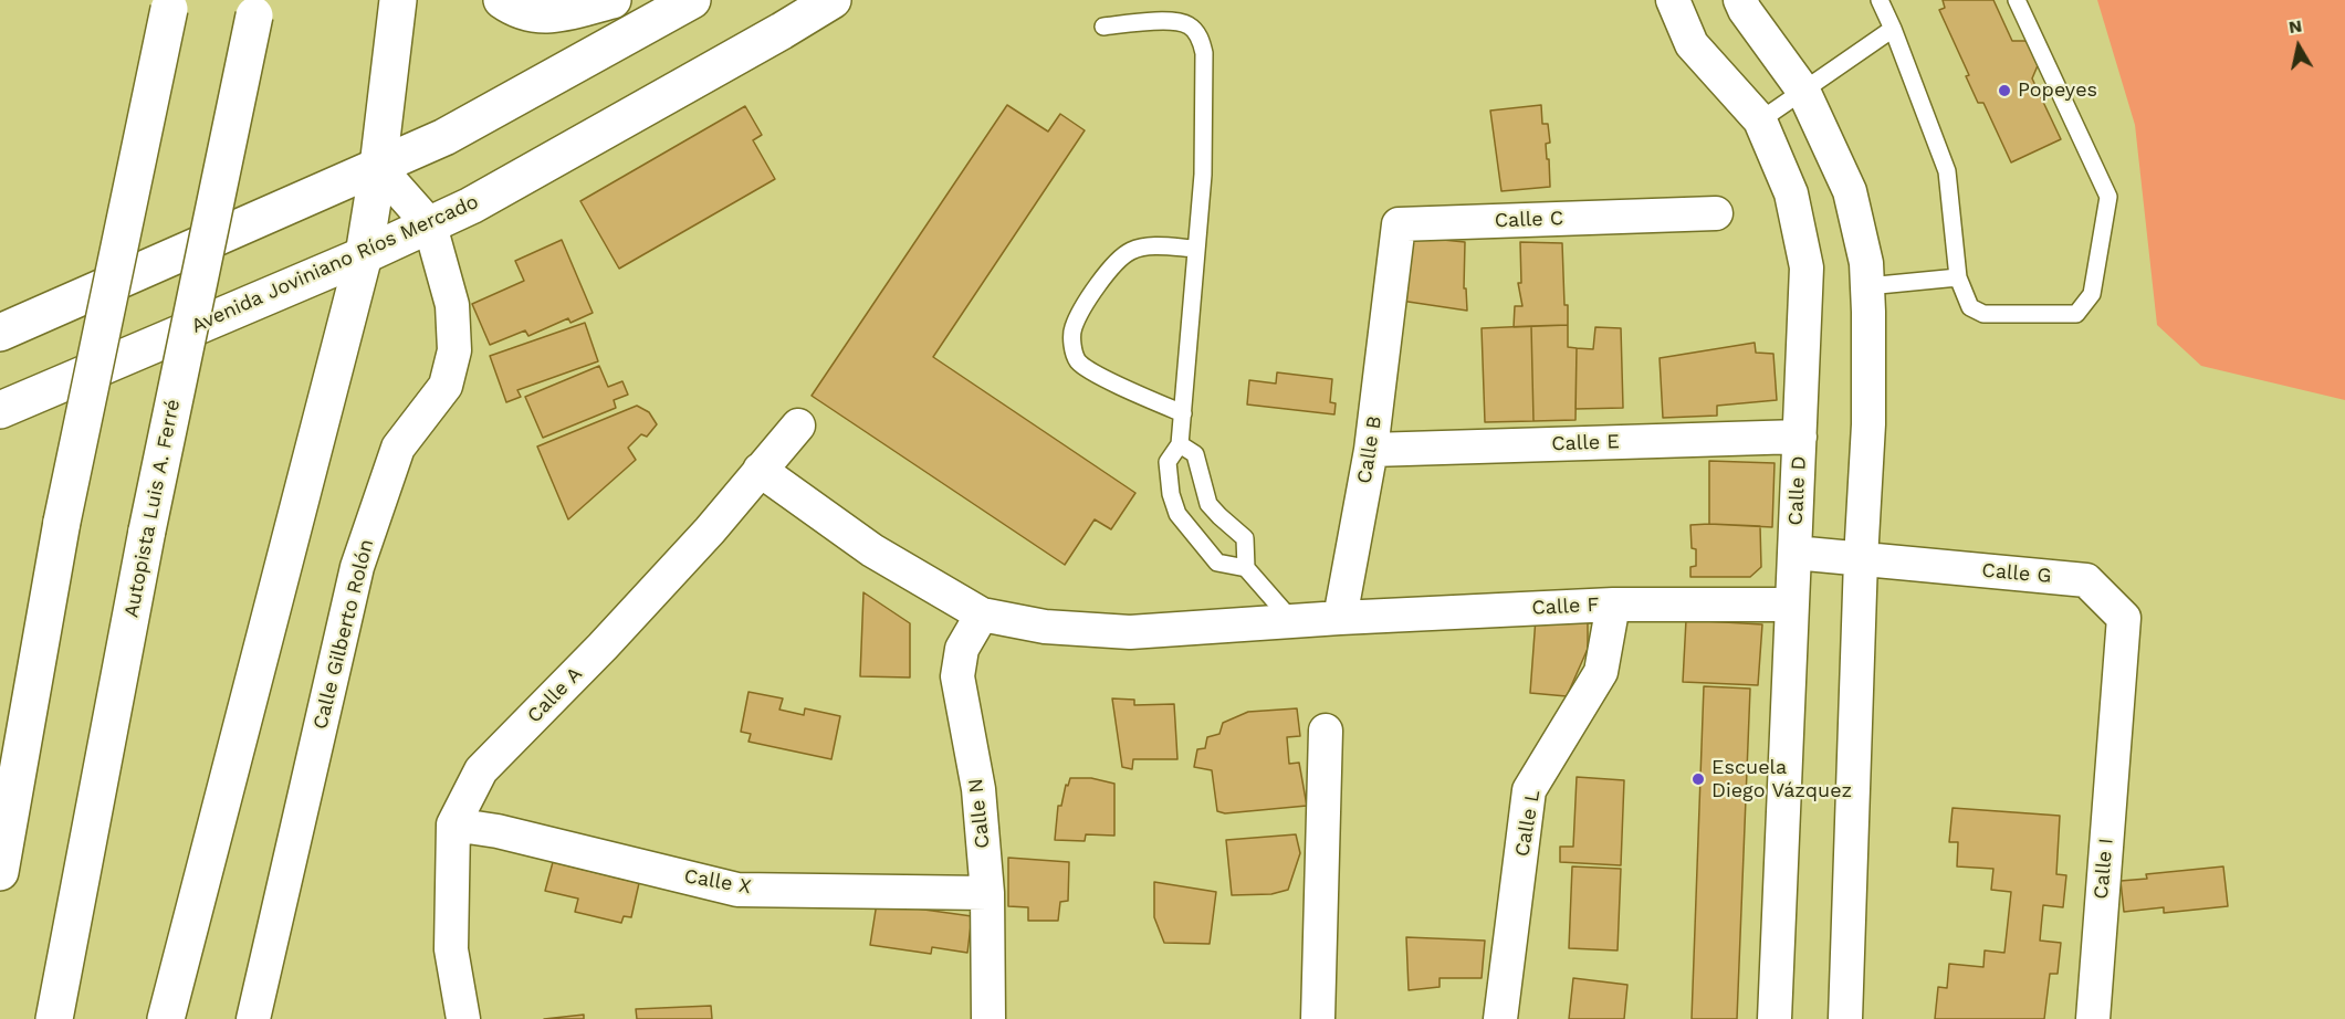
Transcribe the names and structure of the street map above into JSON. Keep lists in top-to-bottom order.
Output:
{
  "streets": {
    "main road": ["Avenida Joviniano Ríos Mercado", "Autopista Luis A. Ferré"],
    "street": [
      "Calle C",
      "Calle E",
      "Calle B",
      "Calle D",
      "Calle G",
      "Calle F",
      "Calle Gilberto Rolón",
      "Calle A",
      "Calle N",
      "Calle L",
      "Calle I",
      "Calle X"
    ]
  },
  "crossings": [
    ["Calle C", "Calle B"],
    ["Avenida Joviniano Ríos Mercado", "Calle Gilberto Rolón"],
    ["Calle E", "Calle B"],
    ["Calle E", "Calle D"],
    ["Calle B", "Calle F"],
    ["Calle D", "Calle G"],
    ["Calle D", "Calle F"],
    ["Calle G", "Calle I"],
    ["Calle F", "Calle A"],
    ["Calle F", "Calle N"],
    ["Calle F", "Calle L"],
    ["Calle A", "Calle X"],
    ["Calle N", "Calle X"]
  ],
  "places": ["Popeyes", "Escuela Diego Vázquez"],
  "north": "top"
}
